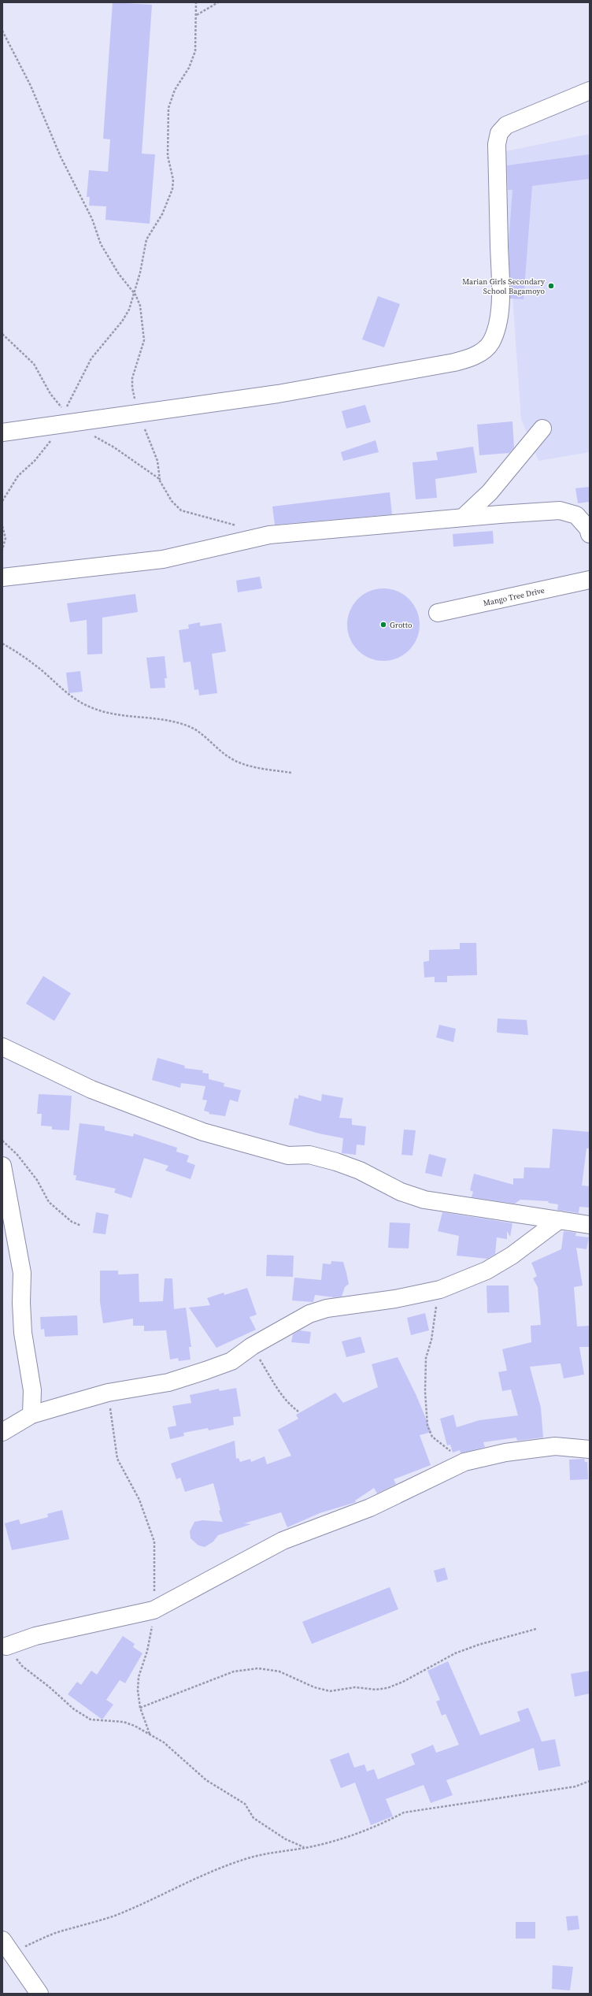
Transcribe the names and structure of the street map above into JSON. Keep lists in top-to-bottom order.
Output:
{
  "streets": {
    "street": ["Mango Tree Drive"]
  },
  "places": ["Marian Girls Secondary School Bagamoyo", "Grotto"]
}
